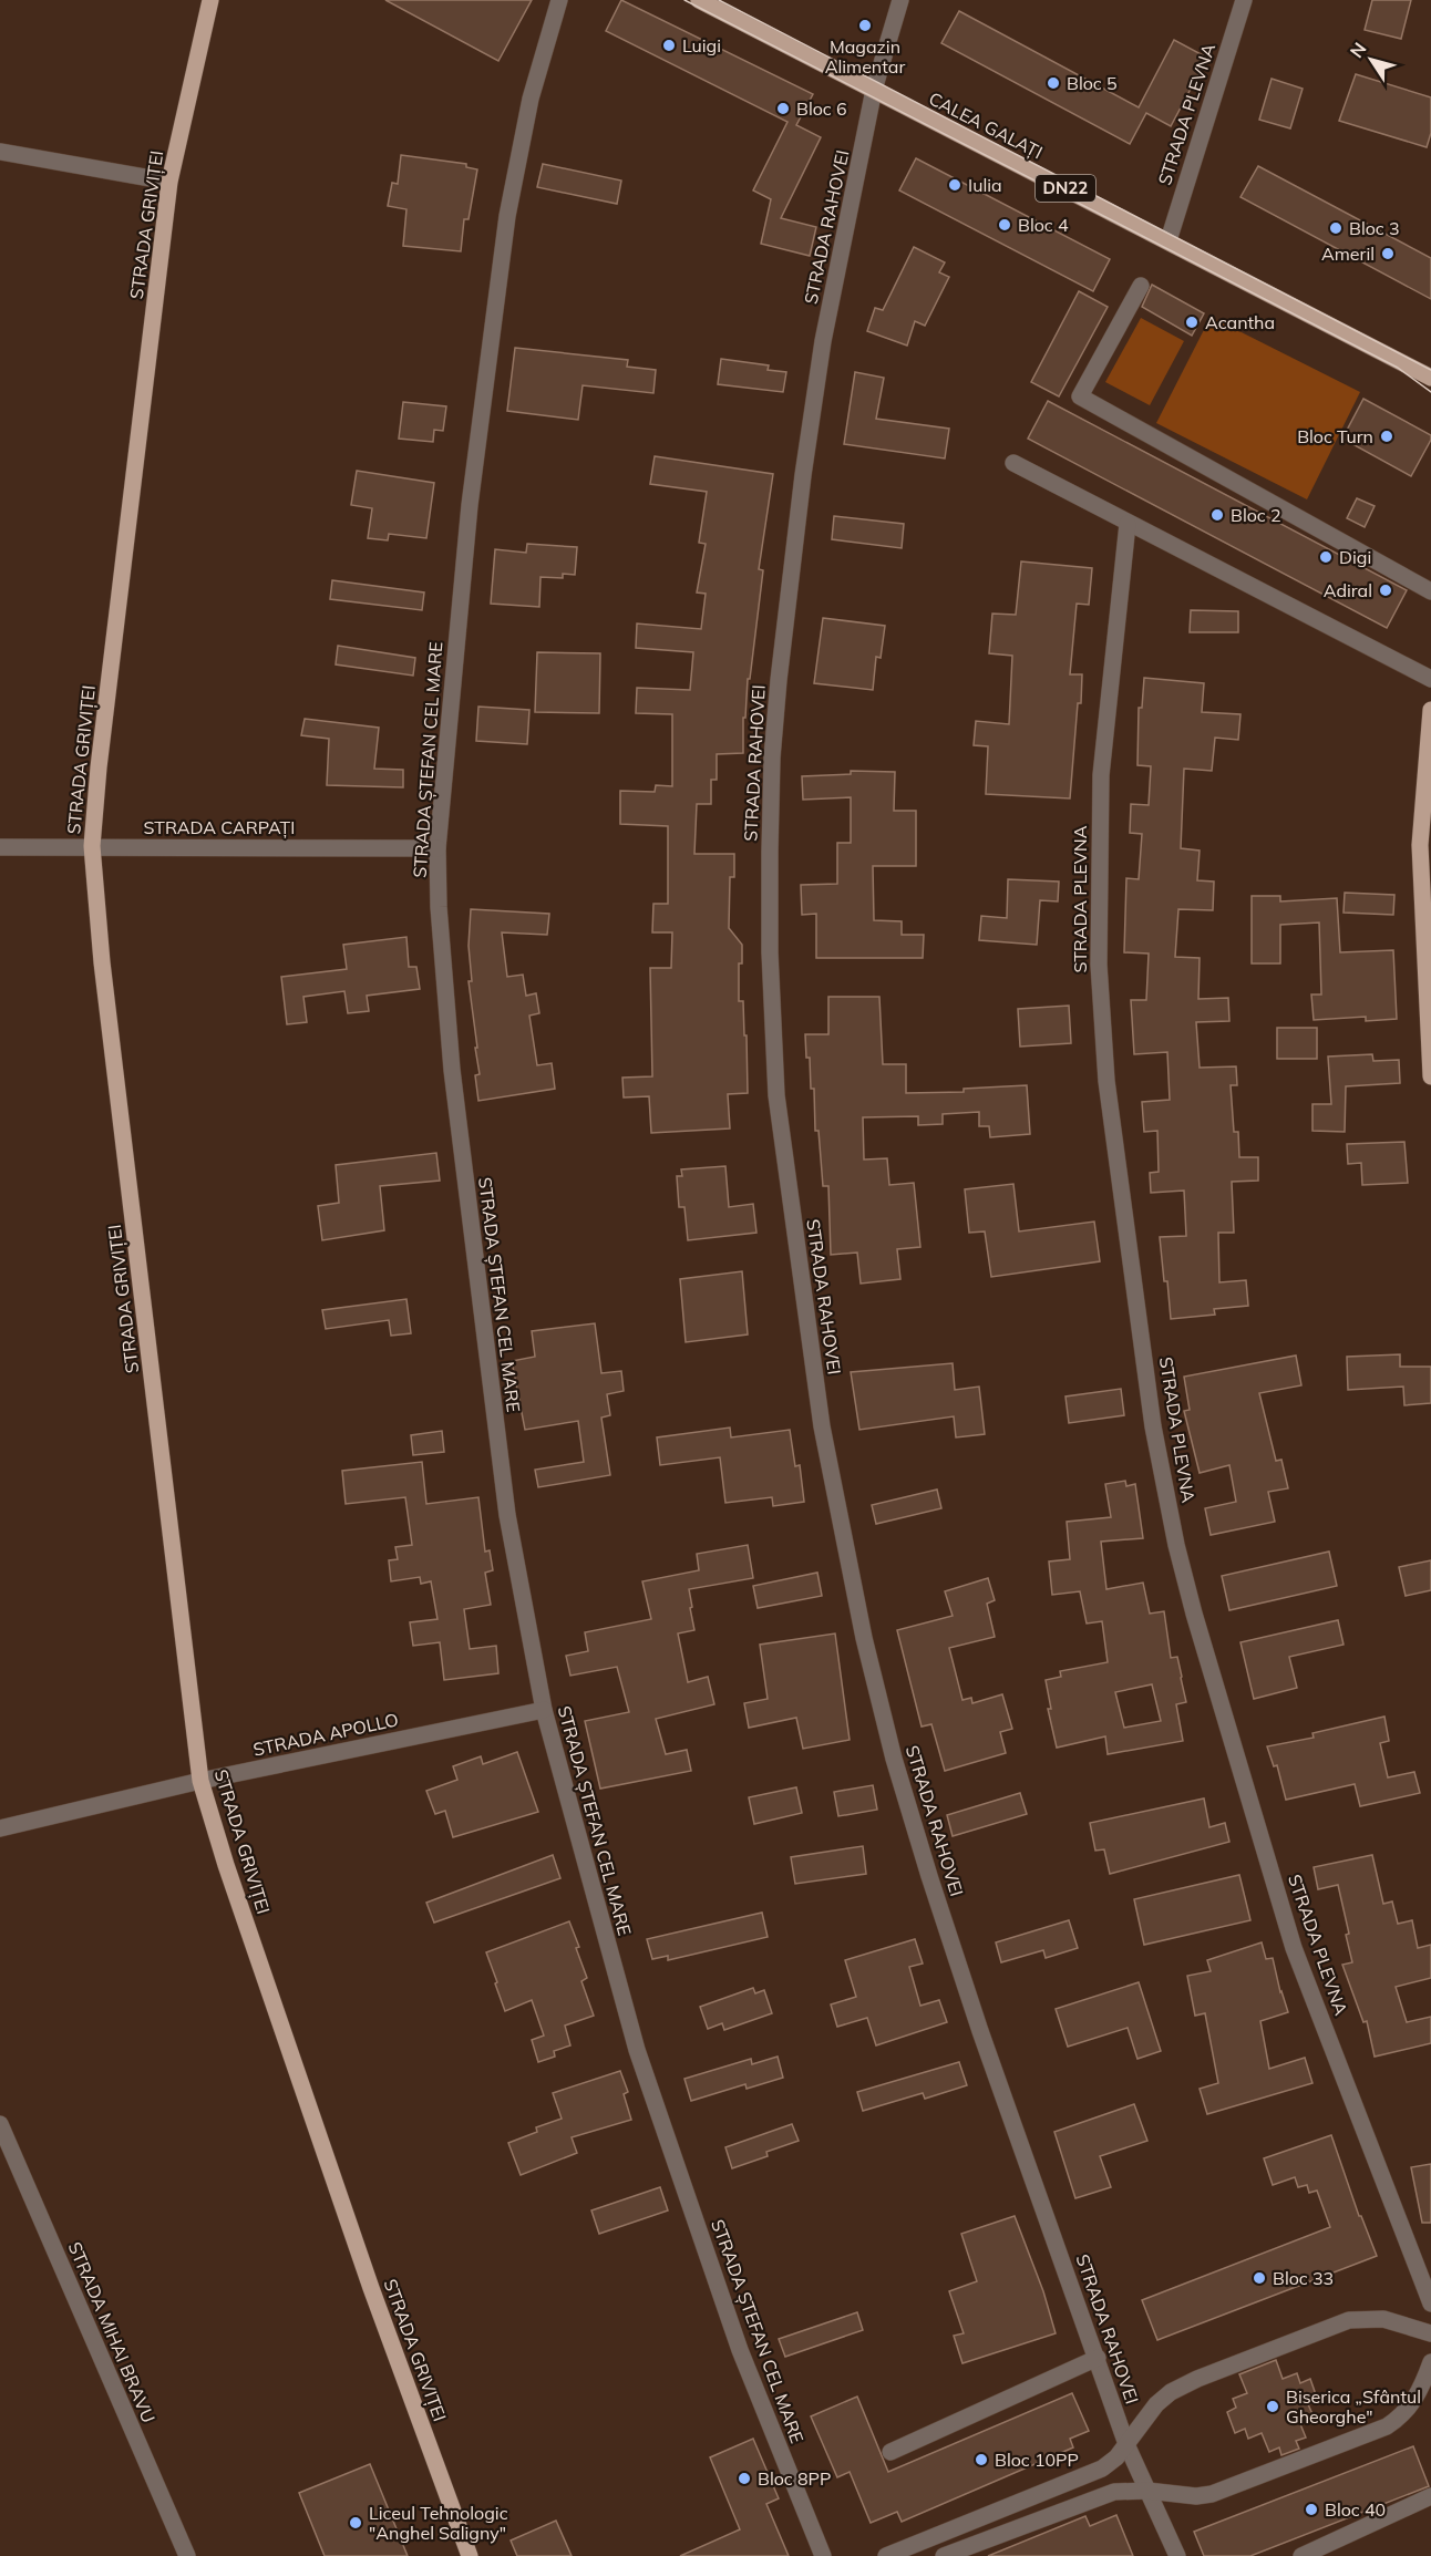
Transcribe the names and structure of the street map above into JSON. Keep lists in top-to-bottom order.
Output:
{
  "streets": {
    "main road": ["CALEA GALAȚI", "DN22", "STRADA GRIVIȚEI"],
    "street": [
      "STRADA PLEVNA",
      "STRADA RAHOVEI",
      "STRADA ȘTEFAN CEL MARE",
      "STRADA CARPAȚI",
      "STRADA APOLLO",
      "STRADA MIHAI BRAVU"
    ]
  },
  "crossings": [
    ["STRADA PLEVNA", "CALEA GALAȚI"],
    ["CALEA GALAȚI", "STRADA RAHOVEI"],
    ["STRADA GRIVIȚEI", "STRADA CARPAȚI"],
    ["STRADA GRIVIȚEI", "STRADA APOLLO"],
    ["STRADA ȘTEFAN CEL MARE", "STRADA CARPAȚI"],
    ["STRADA ȘTEFAN CEL MARE", "STRADA APOLLO"]
  ],
  "places": [
    "Magazin Alimentar",
    "Luigi",
    "Bloc 5",
    "Bloc 6",
    "Iulia",
    "Bloc 4",
    "Bloc 3",
    "Ameril",
    "Acantha",
    "Bloc Turn",
    "Bloc 2",
    "Digi",
    "Adiral",
    "Bloc 33",
    "Biserica „Sfântul Gheorghe\"",
    "Bloc 10PP",
    "Bloc 8PP",
    "Bloc 40",
    "Liceul Tehnologic \"Anghel Saligny\""
  ],
  "north": "top left"
}
